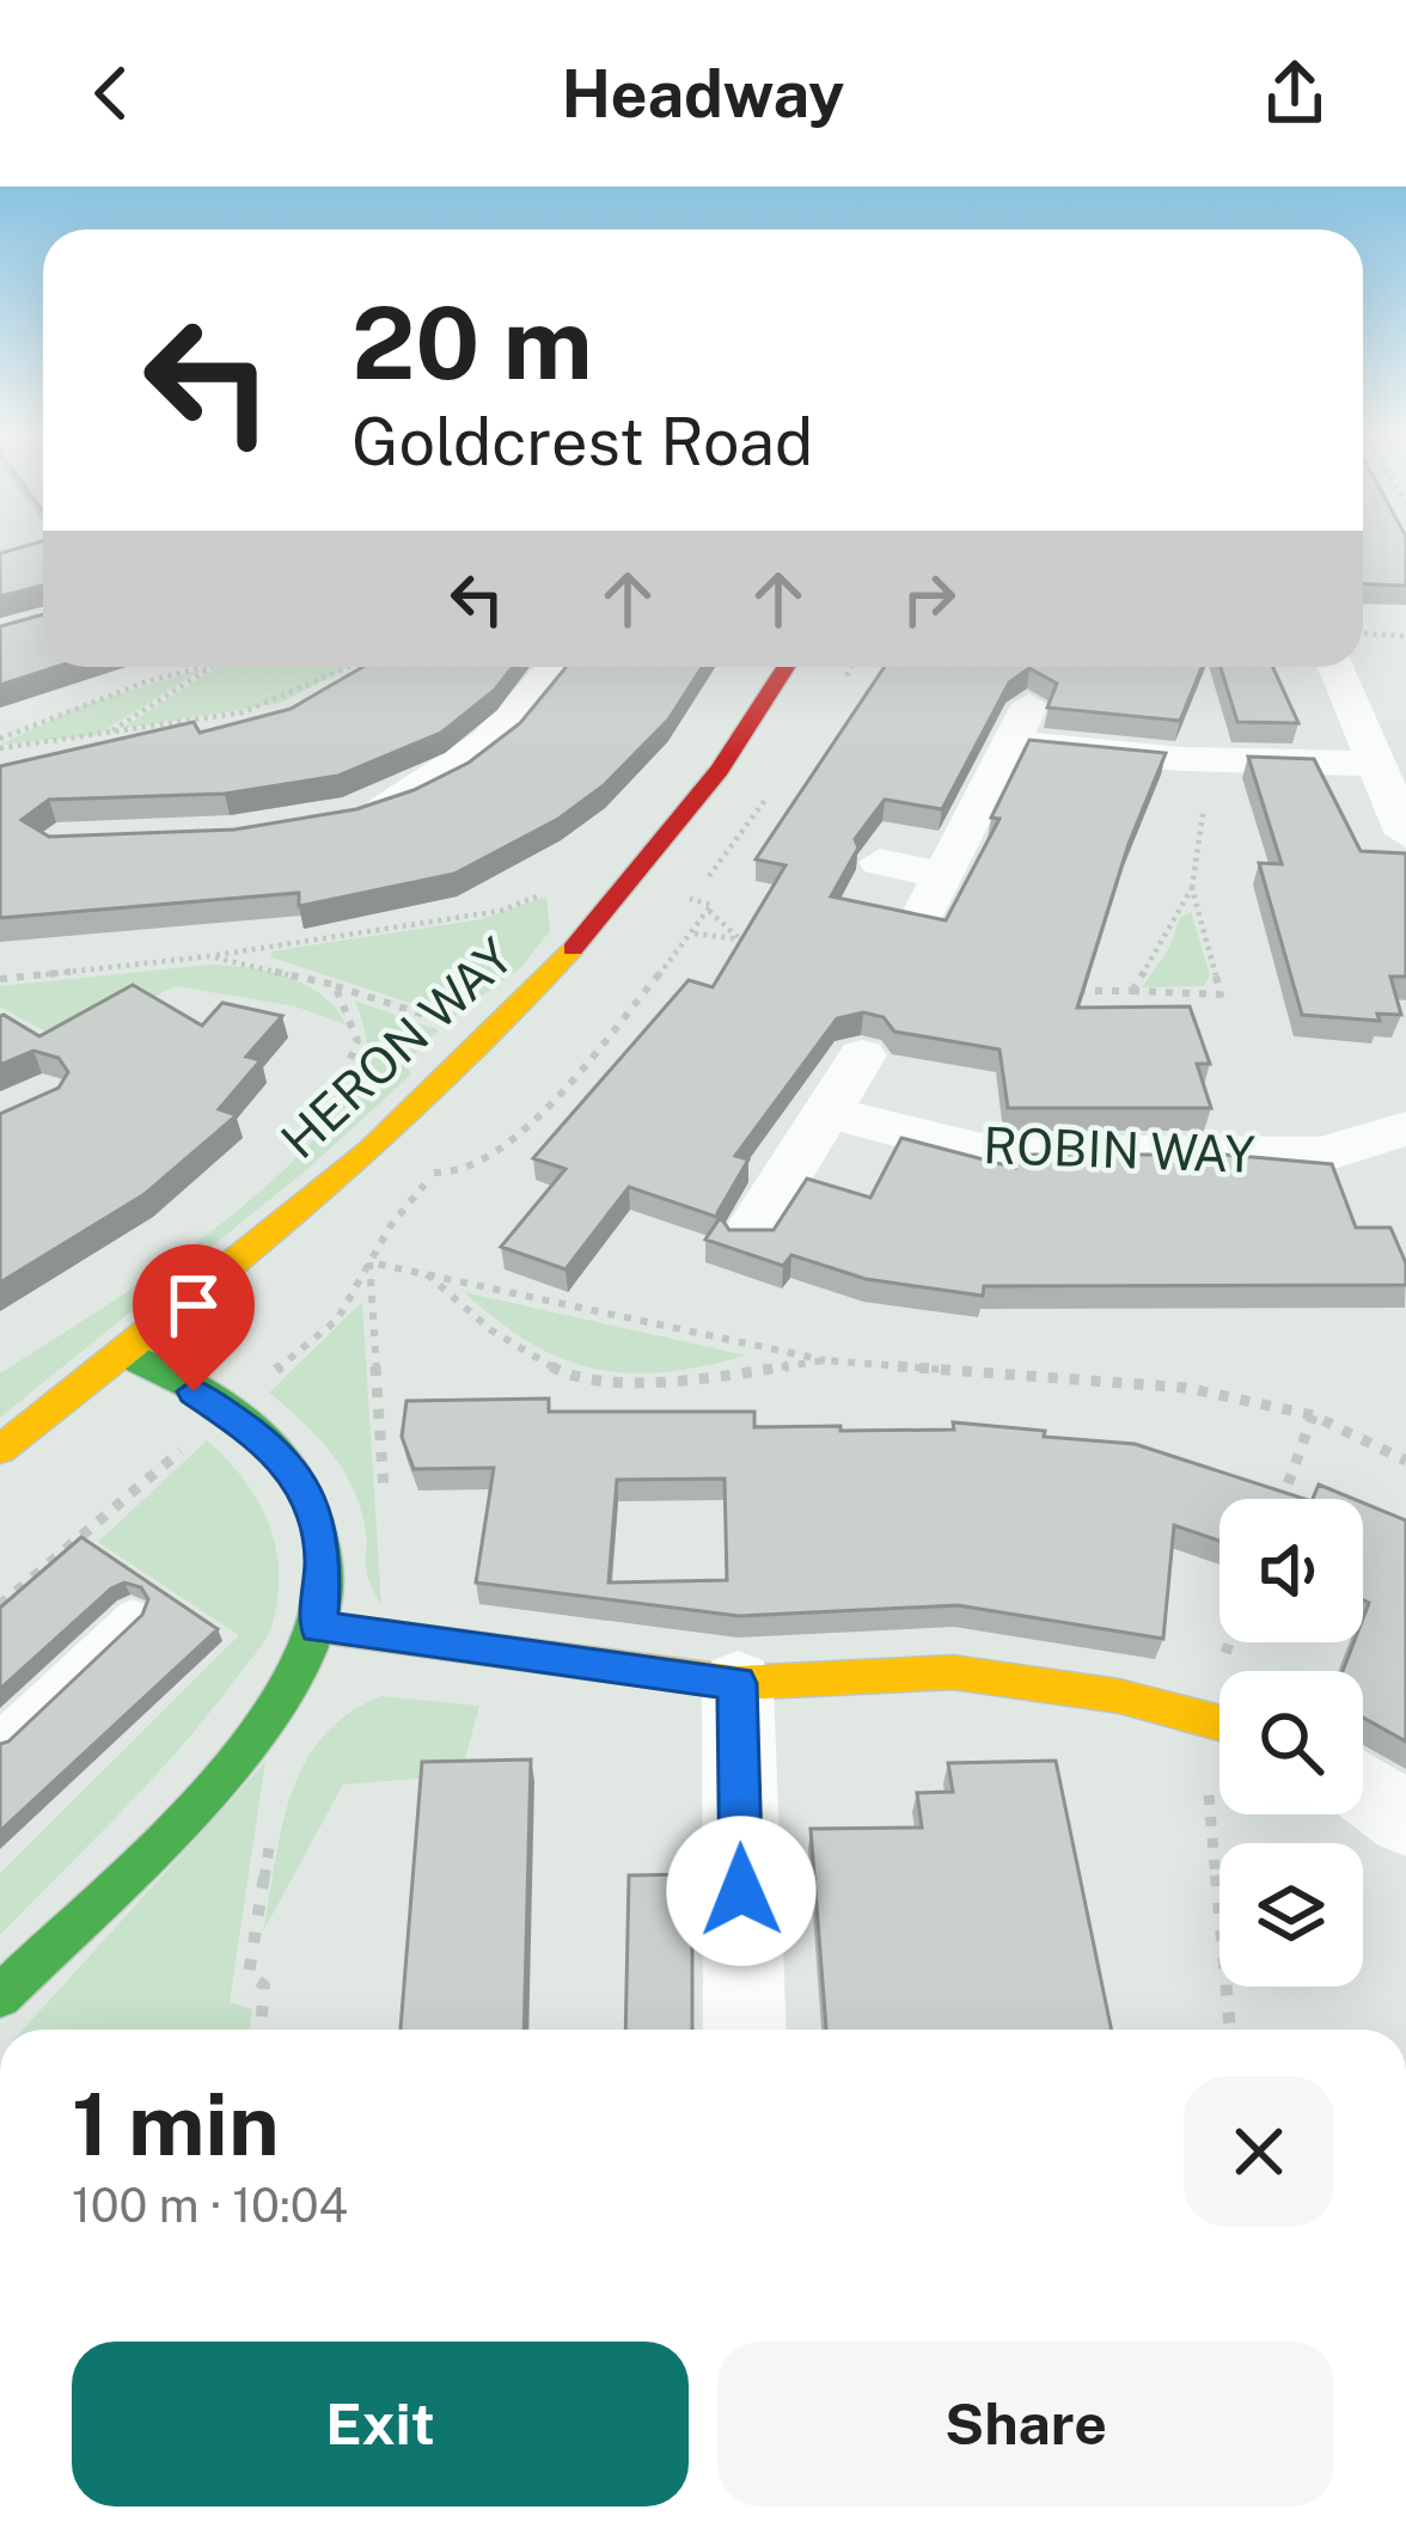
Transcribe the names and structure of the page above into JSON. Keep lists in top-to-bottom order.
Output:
{
  "streets": {
    "street": ["HERON WAY", "ROBIN WAY"]
  },
  "page": {
    "header": "Headway",
    "turn": ["20 m", "Goldcrest Road"],
    "heading": ["1 min", "100 m · 10:04"],
    "buttons": ["Exit", "Share"]
  }
}
